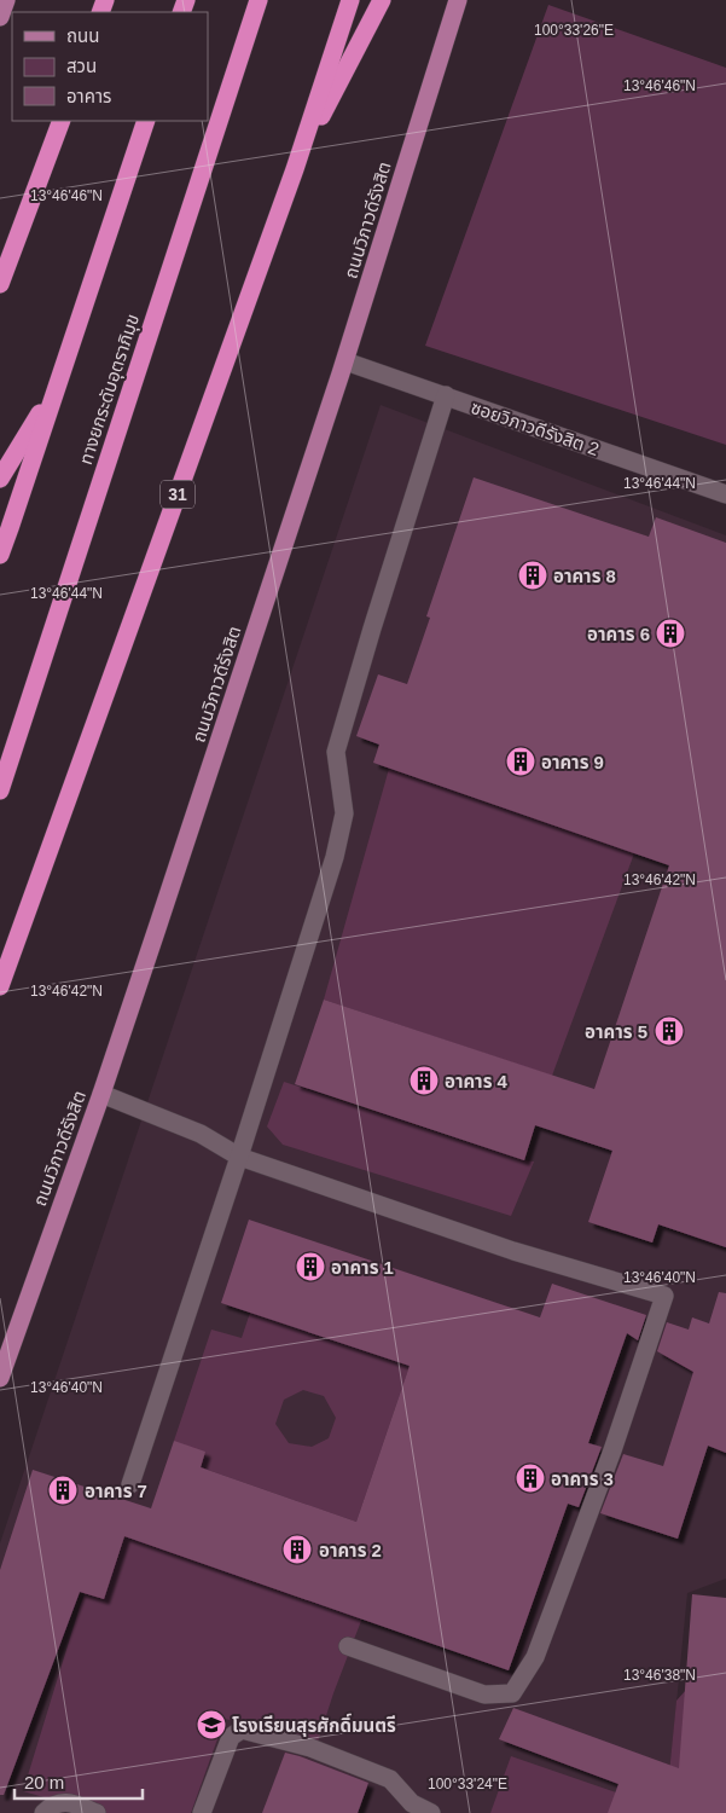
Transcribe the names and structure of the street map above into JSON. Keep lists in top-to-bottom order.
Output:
{
  "streets": {
    "highway": ["ทางยกระดับอุตราภิมุข", "31"],
    "main road": ["ถนนวิภาวดีรังสิต"],
    "street": ["ซอยวิภาวดีรังสิต 2"]
  },
  "crossings": [
    ["ถนนวิภาวดีรังสิต", "ซอยวิภาวดีรังสิต 2"]
  ],
  "places": {
    "building": [
      "อาคาร 8",
      "อาคาร 6",
      "อาคาร 9",
      "อาคาร 5",
      "อาคาร 4",
      "อาคาร 1",
      "อาคาร 3",
      "อาคาร 7",
      "อาคาร 2"
    ],
    "school or university": ["โรงเรียนสุรศักดิ์มนตรี"]
  },
  "legend": ["ถนน", "สวน", "อาคาร"],
  "scale_bar": "20 m",
  "coordinates": [
    "100°33'26\"E",
    "13°46'46\"N",
    "13°46'44\"N",
    "13°46'42\"N",
    "13°46'40\"N",
    "13°46'38\"N",
    "100°33'24\"E"
  ]
}
